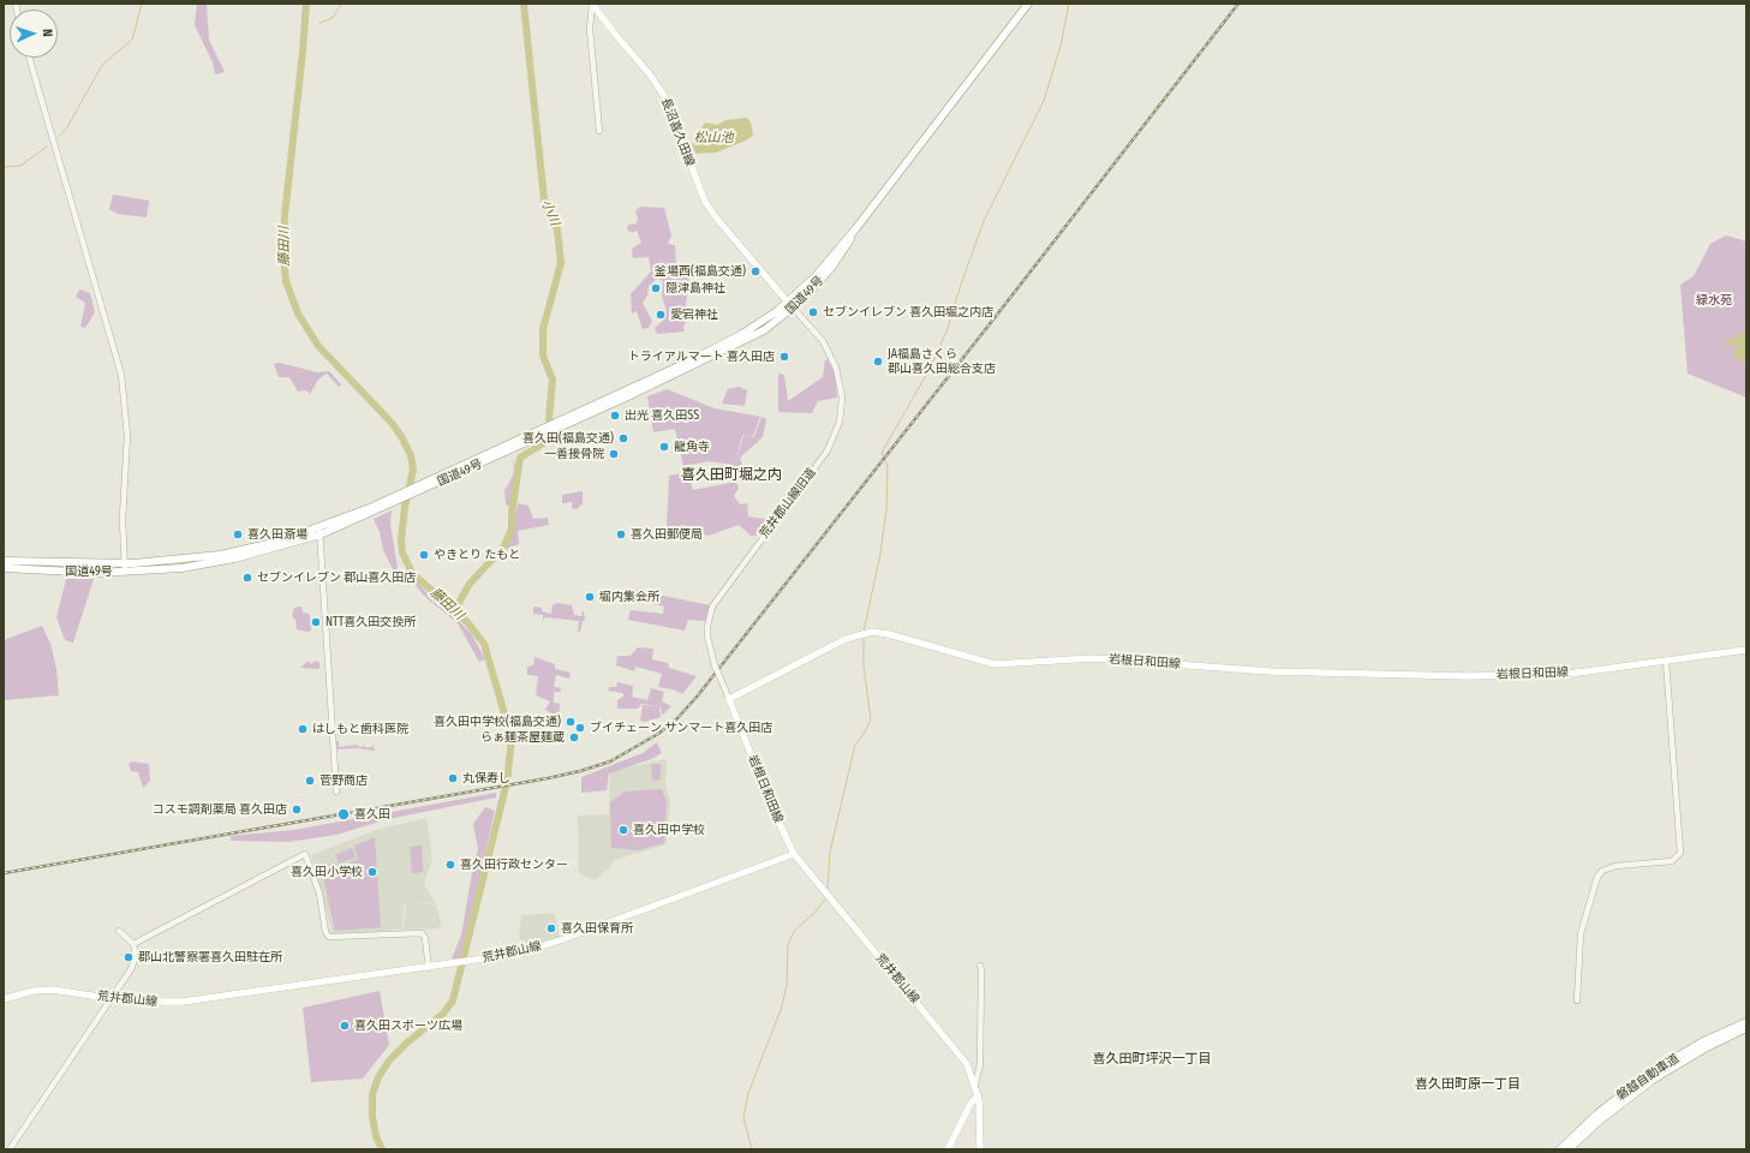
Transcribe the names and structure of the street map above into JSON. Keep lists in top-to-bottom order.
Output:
{
  "streets": {
    "highway": ["国道49号", "磐越自動車道"],
    "main road": ["長沼喜久田線", "岩根日和田線", "荒井郡山線"],
    "street": ["荒井郡山線旧道"]
  },
  "crossings": [
    ["長沼喜久田線", "国道49号"],
    ["長沼喜久田線", "荒井郡山線旧道"],
    ["国道49号", "荒井郡山線旧道"],
    ["荒井郡山線旧道", "岩根日和田線"],
    ["岩根日和田線", "荒井郡山線"]
  ],
  "districts": ["喜久田町堀之内", "喜久田町坪沢一丁目", "喜久田町原一丁目"],
  "water": ["松山池", "小川", "藤田川"],
  "parks": ["緑水苑"],
  "places": [
    "釜場西(福島交通)",
    "隠津島神社",
    "セブンイレブン 喜久田堀之内店",
    "愛宕神社",
    "トライアルマート 喜久田店",
    "JA福島さくら 郡山喜久田総合支店",
    "出光 喜久田SS",
    "喜久田(福島交通)",
    "龍角寺",
    "一善接骨院",
    "喜久田斎場",
    "喜久田郵便局",
    "やきとり たもと",
    "セブンイレブン 郡山喜久田店",
    "堀内集会所",
    "NTT喜久田交換所",
    "喜久田中学校(福島交通)",
    "ブイチェーン サンマート喜久田店",
    "はしもと歯科医院",
    "らぁ麺茶屋麺蔵",
    "丸保寿し",
    "菅野商店",
    "コスモ調剤薬局 喜久田店",
    "喜久田",
    "喜久田中学校",
    "喜久田行政センター",
    "喜久田小学校",
    "喜久田保育所",
    "郡山北警察署喜久田駐在所",
    "喜久田スポーツ広場"
  ],
  "north": "right"
}
